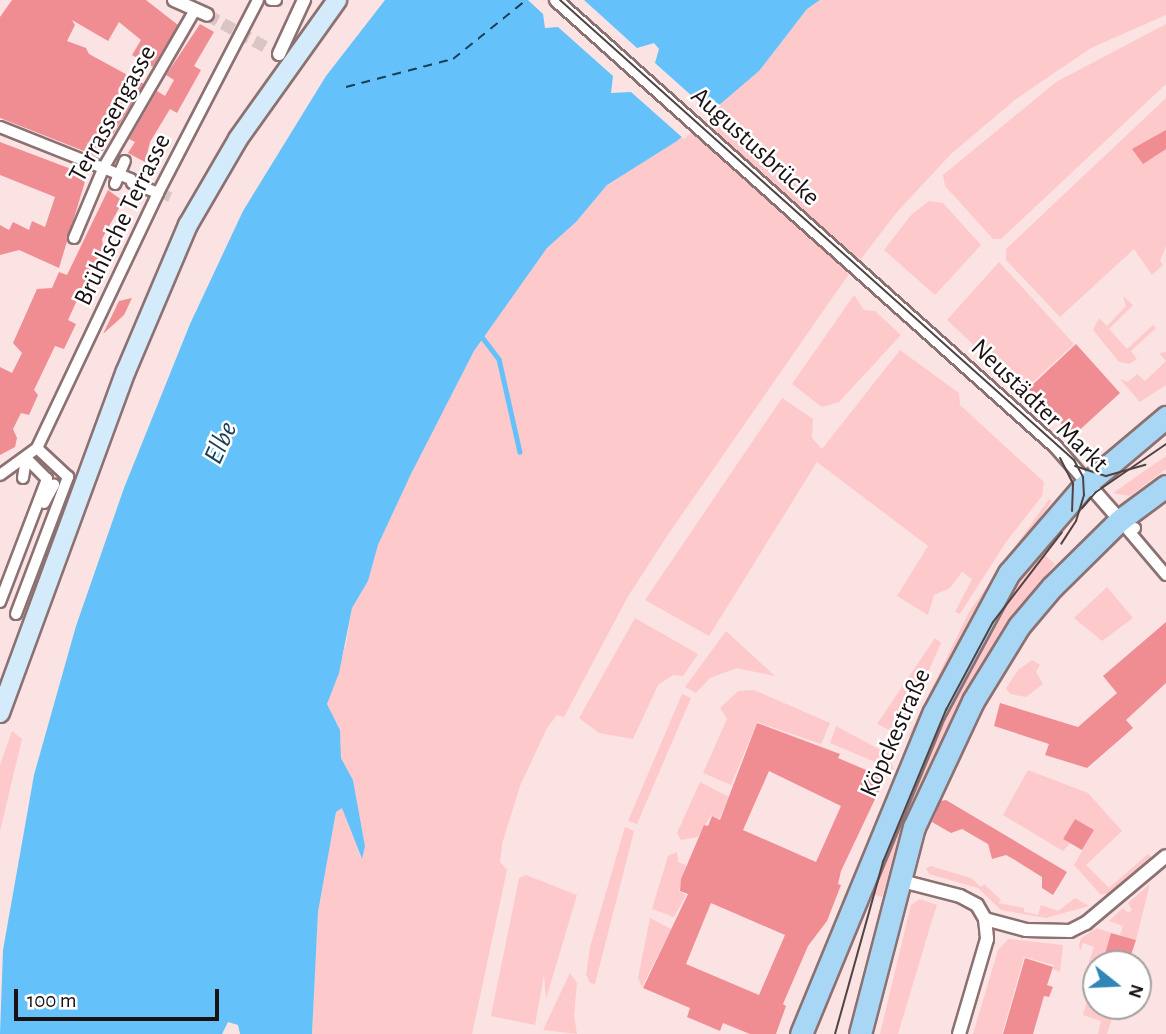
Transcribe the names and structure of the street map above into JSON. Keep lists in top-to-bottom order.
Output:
{
  "streets": {
    "main road": ["Köpckestraße"],
    "street": [
      "Terrassengasse",
      "Augustusbrücke",
      "Brühlsche Terrasse",
      "Neustädter Markt"
    ]
  },
  "crossings": [
    ["Augustusbrücke", "Neustädter Markt"],
    ["Neustädter Markt", "Köpckestraße"]
  ],
  "water": ["Elbe"],
  "scale_bar": "100 m",
  "north": "right"
}
